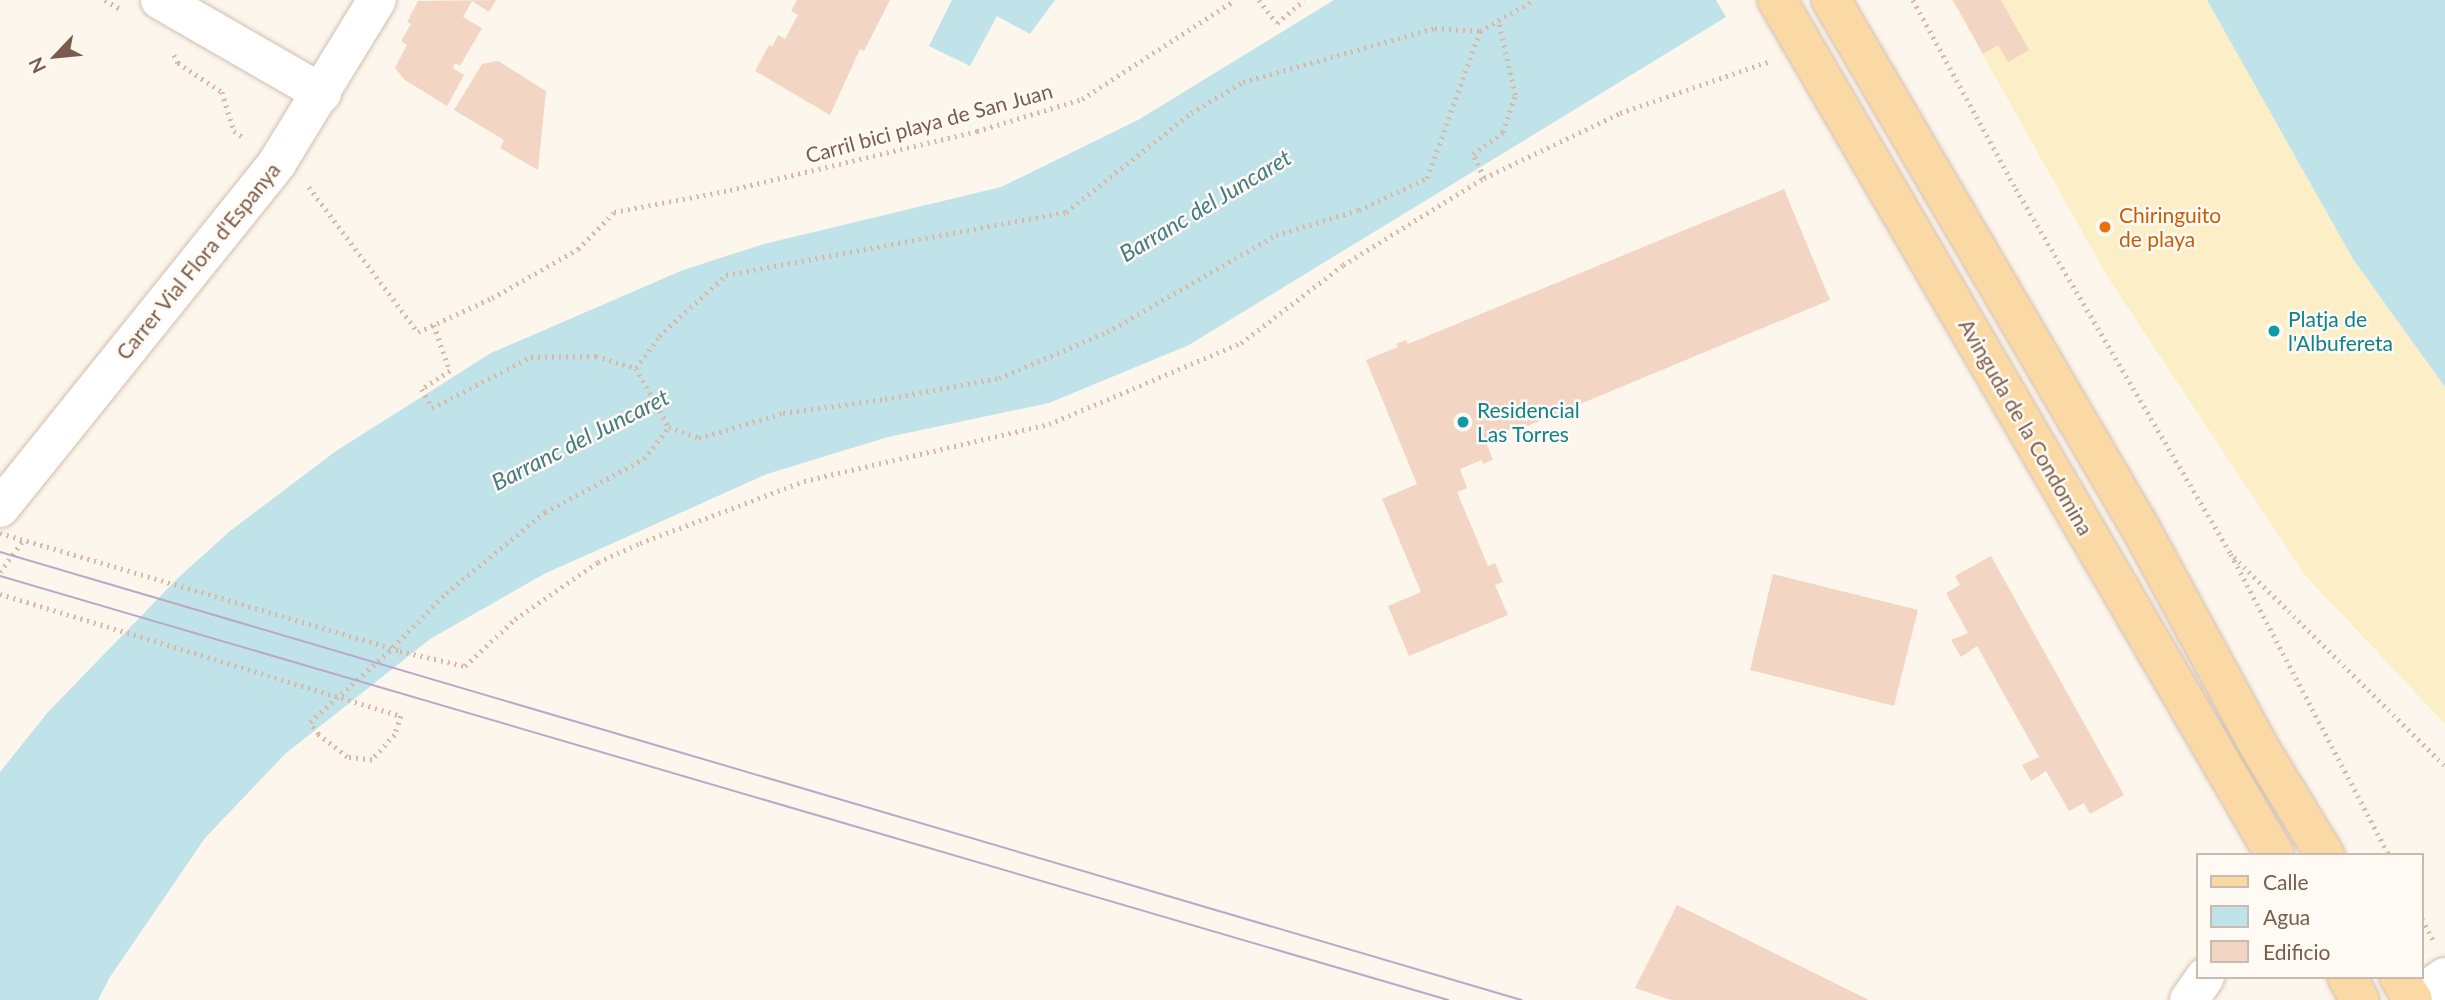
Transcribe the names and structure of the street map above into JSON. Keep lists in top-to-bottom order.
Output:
{
  "streets": {
    "main road": ["Avinguda de la Condomina"],
    "street": ["Carrer Vial Flora d'Espanya"],
    "path": ["Carril bici playa de San Juan"]
  },
  "water": ["Barranc del Juncaret"],
  "places": ["Chiringuito de playa", "Platja de l'Albufereta", "Residencial Las Torres"],
  "legend": ["Calle", "Agua", "Edificio"],
  "north": "bottom left"
}
